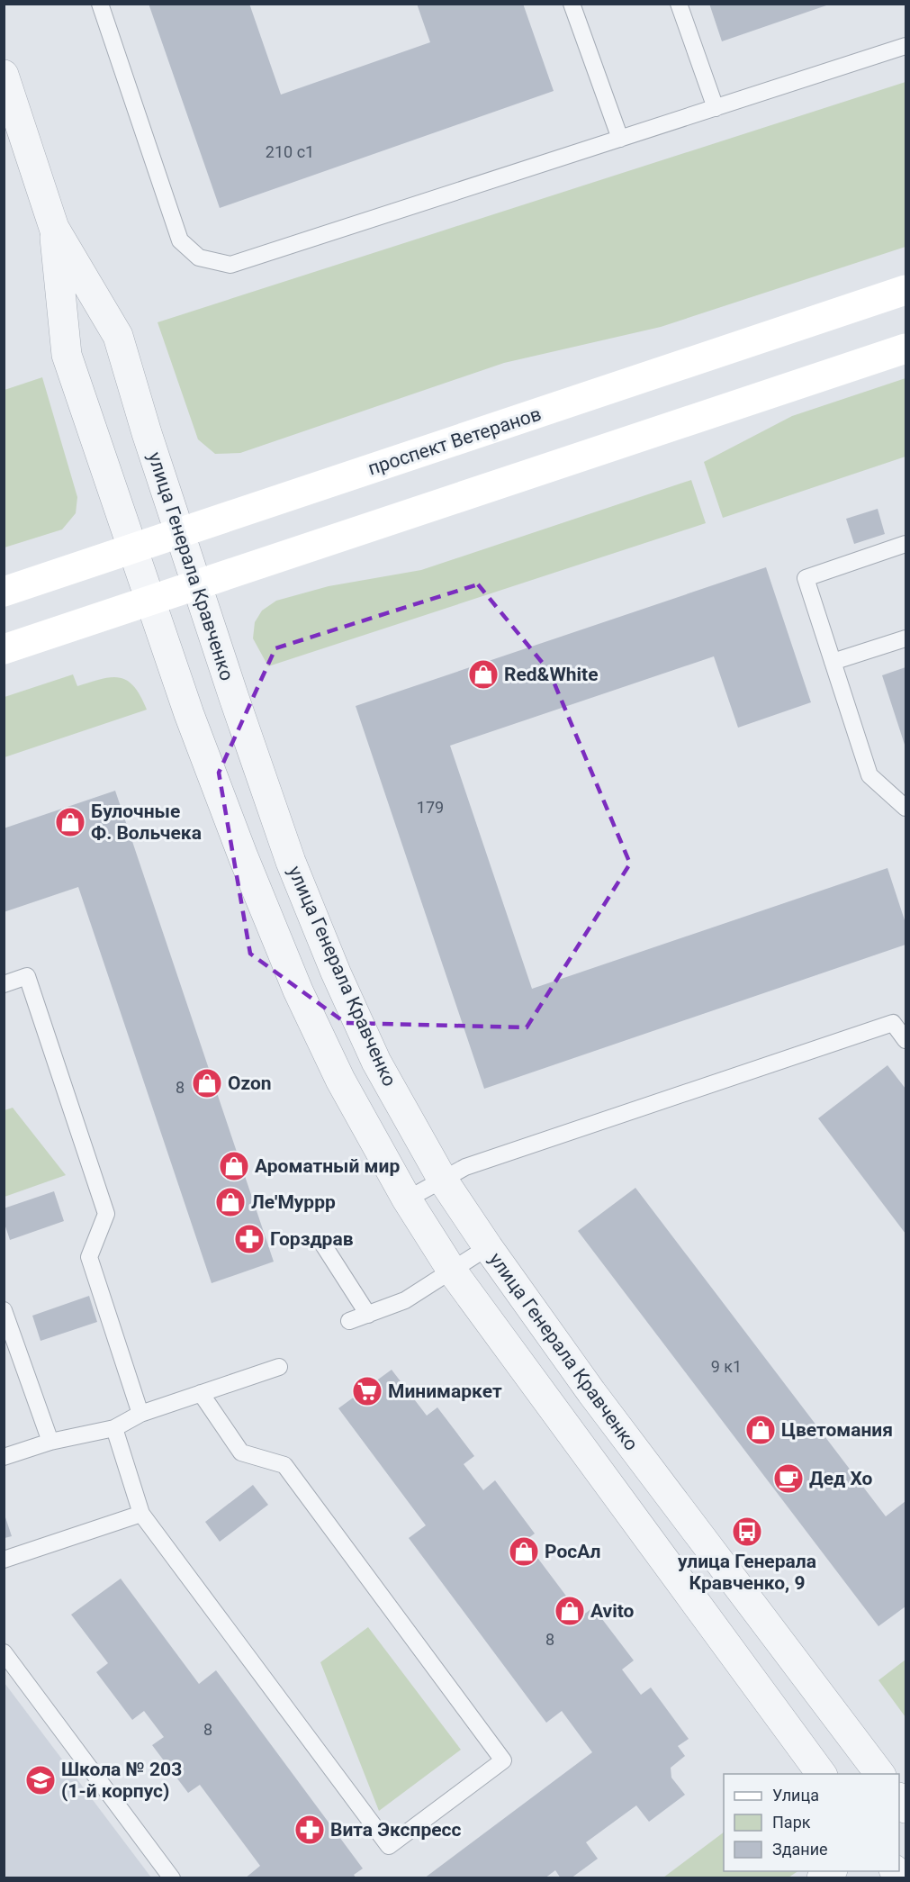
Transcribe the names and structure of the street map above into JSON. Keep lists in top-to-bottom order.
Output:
{
  "streets": {
    "main road": ["проспект Ветеранов"],
    "street": ["улица Генерала Кравченко"]
  },
  "crossings": [
    ["проспект Ветеранов", "улица Генерала Кравченко"]
  ],
  "places": {
    "shop": [
      "Red&White",
      "Булочные Ф. Вольчека",
      "Ozon",
      "Ароматный мир",
      "Ле'Муррр",
      "Цветомания",
      "РосАл",
      "Avito"
    ],
    "pharmacy": ["Горздрав", "Вита Экспресс"],
    "supermarket": ["Минимаркет"],
    "cafe": ["Дед Хо"],
    "bus stop": ["улица Генерала Кравченко, 9"],
    "school or university": ["Школа № 203 (1-й корпус)"]
  },
  "house_numbers": [
    "210 с1",
    "179",
    "8",
    "9 к1",
    "8",
    "8"
  ],
  "legend": ["Улица", "Парк", "Здание"]
}
